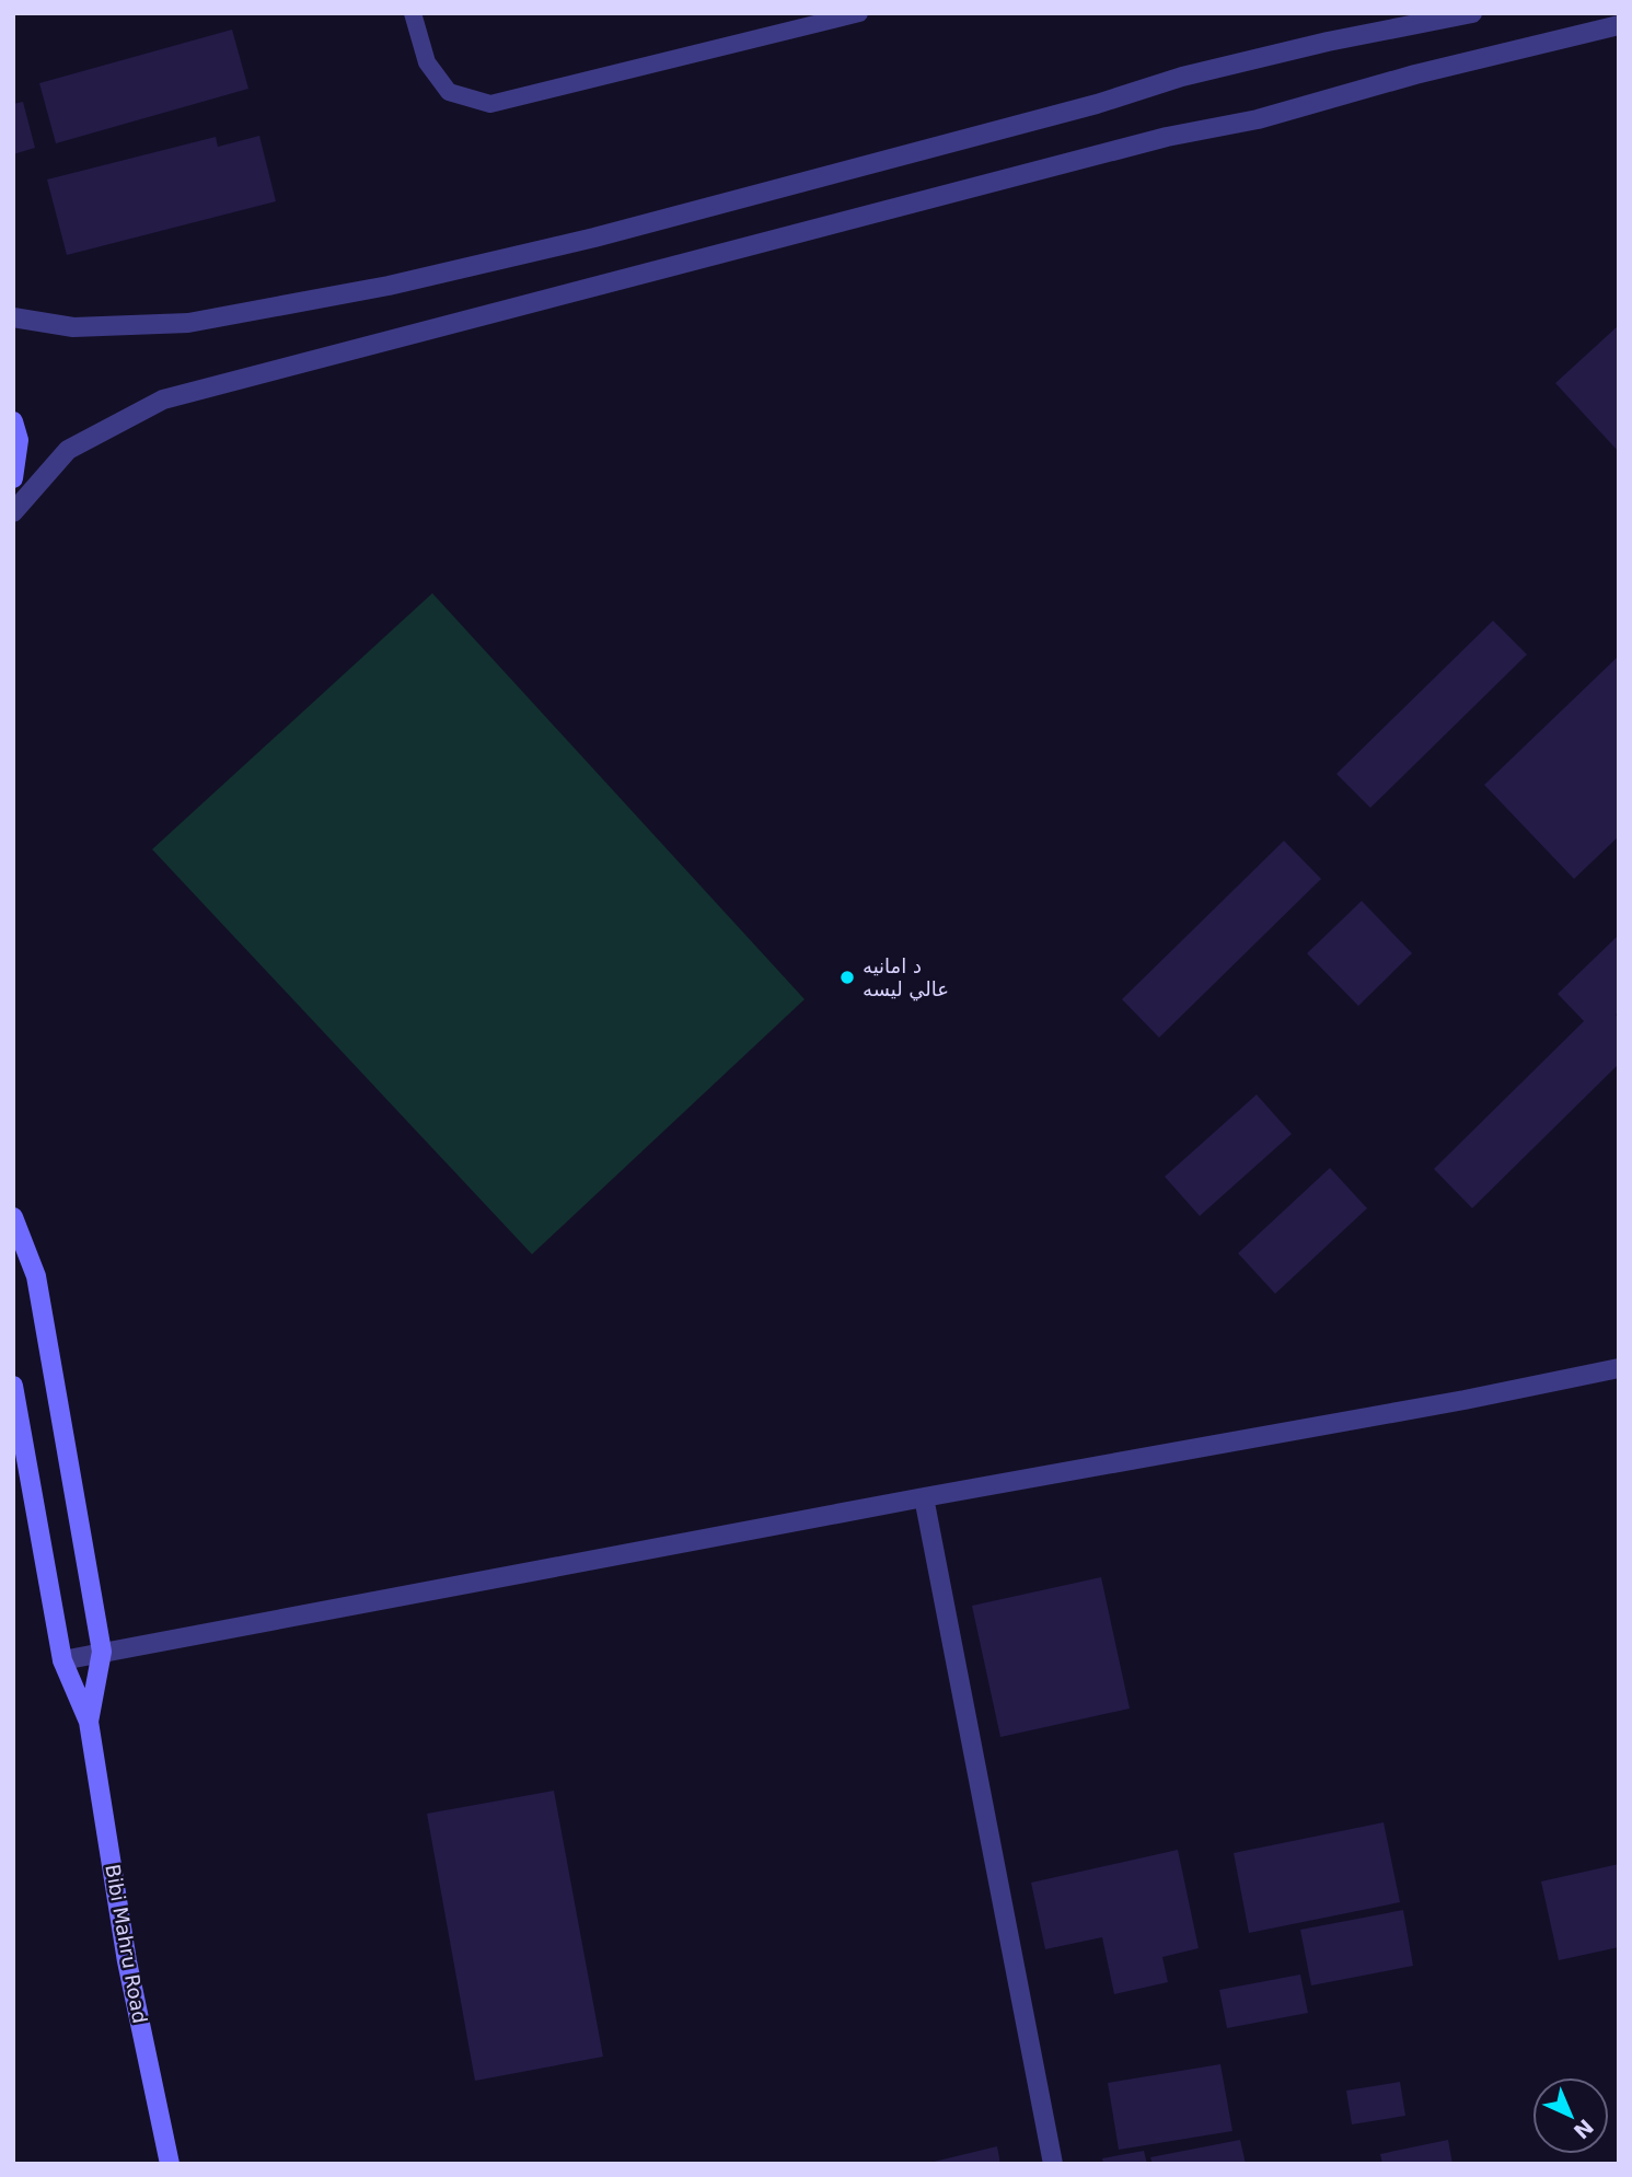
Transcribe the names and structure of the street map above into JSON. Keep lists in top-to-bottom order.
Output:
{
  "streets": {
    "street": ["Bibi Mahru Road"]
  },
  "places": ["د امانیه عالي لیسه"],
  "north": "bottom right"
}
